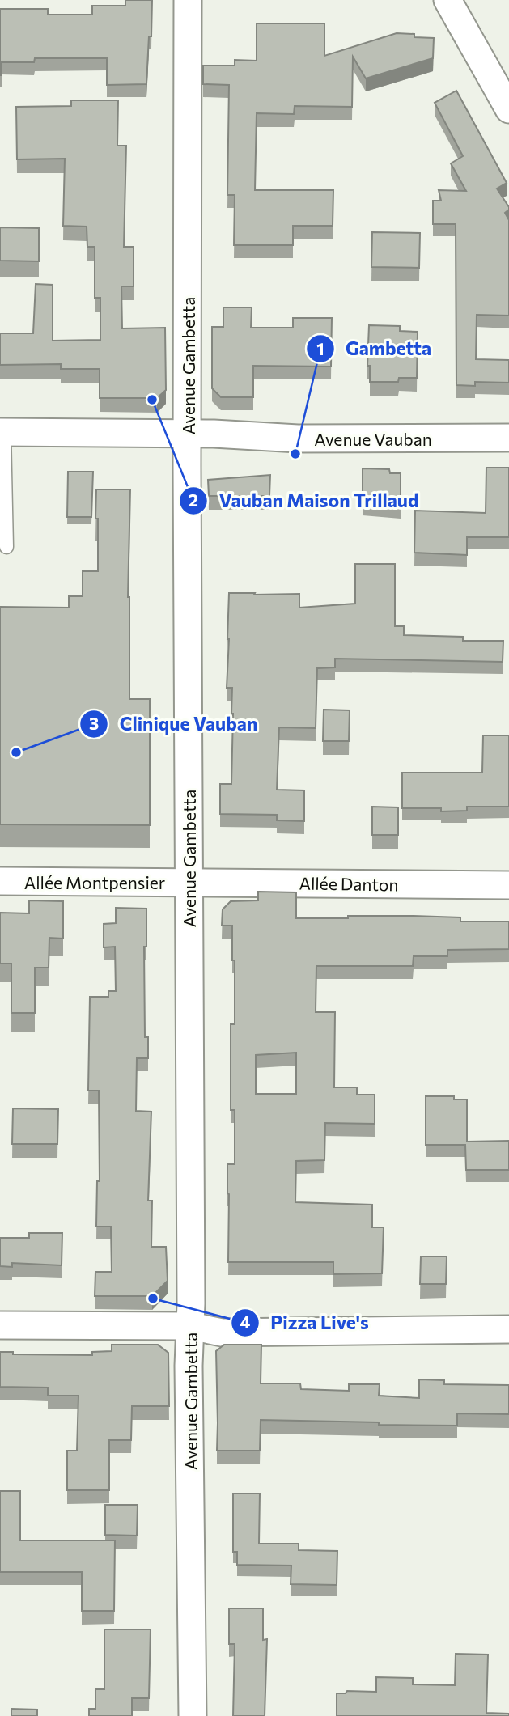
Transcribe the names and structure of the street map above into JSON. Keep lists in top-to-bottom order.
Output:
{
  "streets": {
    "street": [
      "Avenue Gambetta",
      "Avenue Vauban",
      "Allée Montpensier",
      "Allée Danton"
    ]
  },
  "crossings": [
    ["Avenue Gambetta", "Avenue Vauban"],
    ["Avenue Gambetta", "Allée Montpensier"],
    ["Avenue Gambetta", "Allée Danton"],
    ["Allée Montpensier", "Allée Danton"]
  ],
  "places": [
    "Vauban Maison Trillaud",
    "Gambetta",
    "Clinique Vauban",
    "Pizza Live's"
  ]
}
